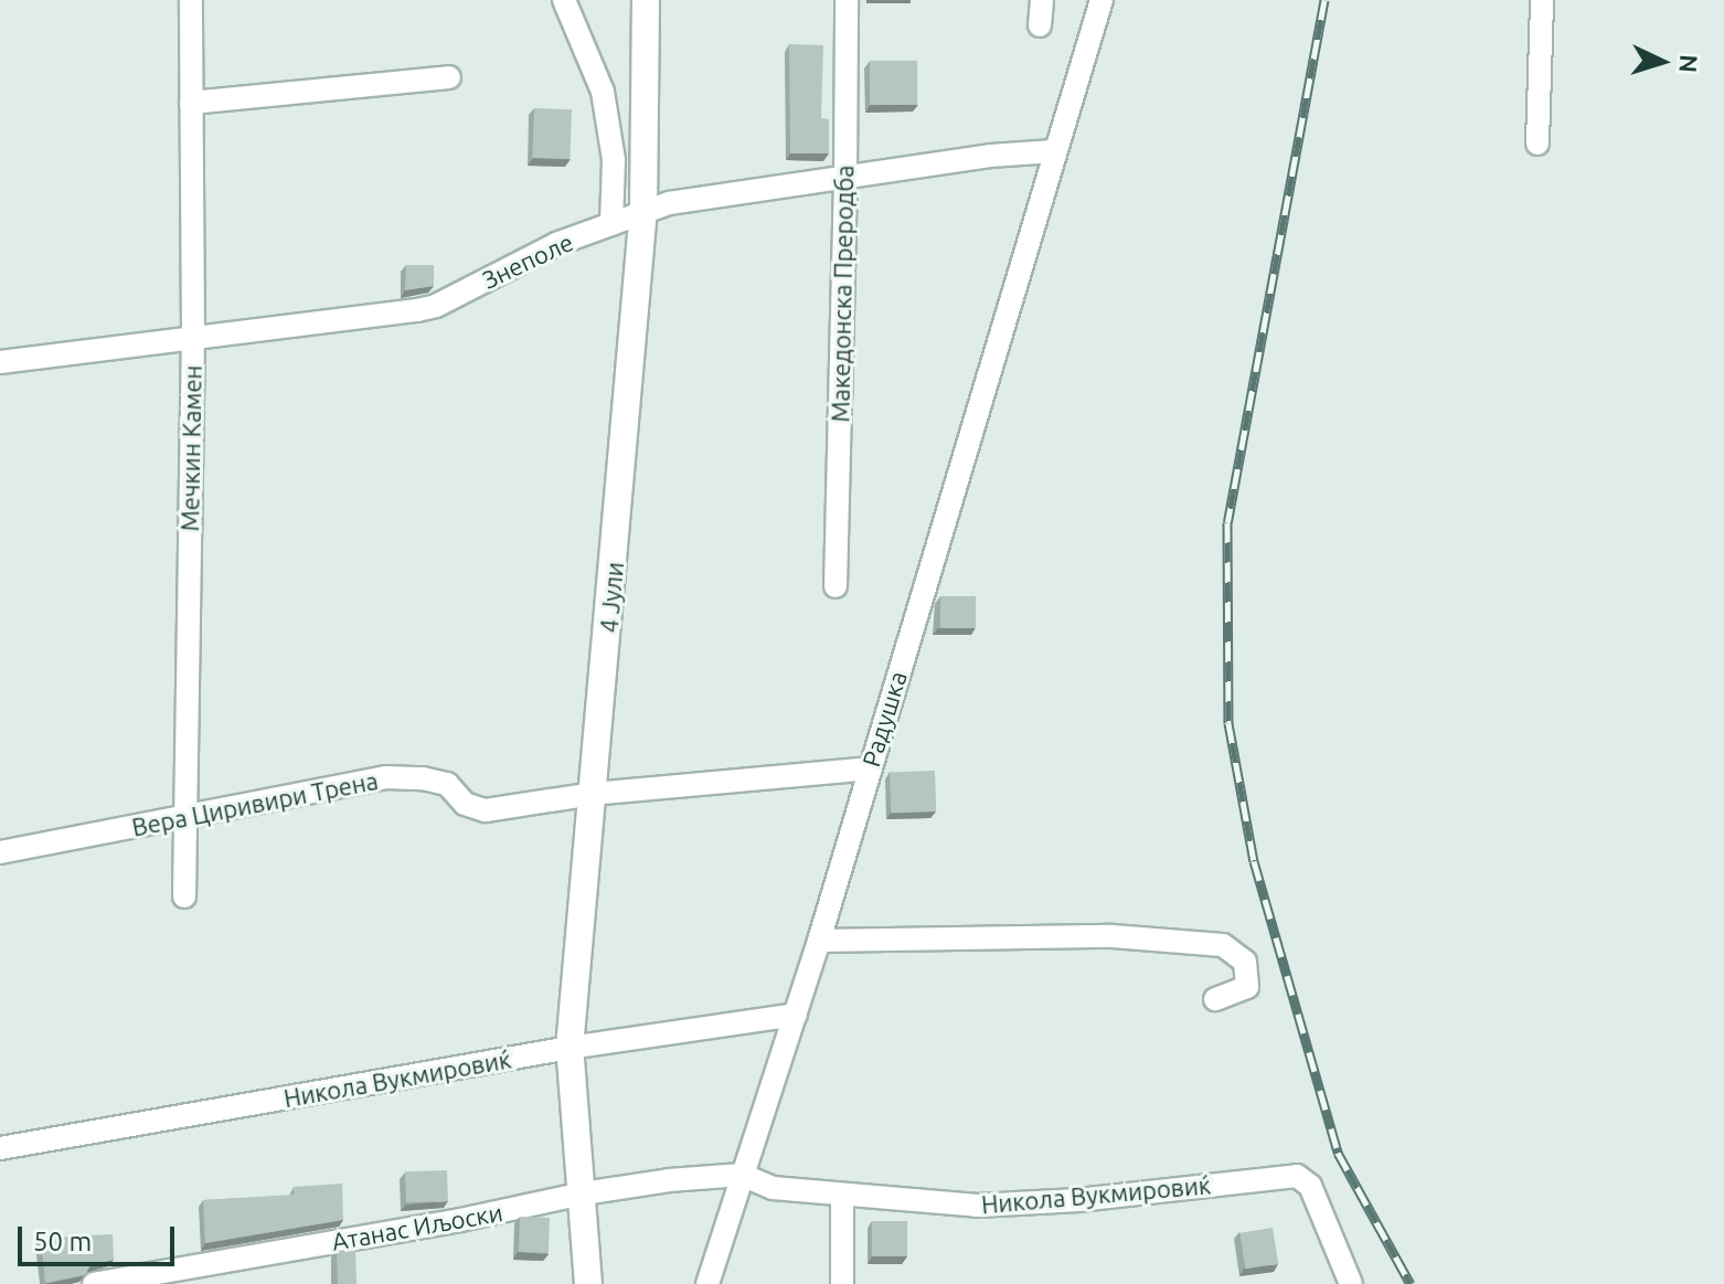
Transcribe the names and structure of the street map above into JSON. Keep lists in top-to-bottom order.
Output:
{
  "streets": {
    "street": [
      "Знеполе",
      "Македонска Преродба",
      "Мечкин Камен",
      "4 Јули",
      "Радушка",
      "Вера Циривири Трена",
      "Никола Вукмировиќ",
      "Aтанас Иљоски"
    ]
  },
  "crossings": [
    ["Знеполе", "Македонска Преродба"],
    ["Знеполе", "Мечкин Камен"],
    ["Знеполе", "4 Јули"],
    ["Знеполе", "Радушка"],
    ["Мечкин Камен", "Вера Циривири Трена"],
    ["4 Јули", "Вера Циривири Трена"],
    ["4 Јули", "Никола Вукмировиќ"],
    ["4 Јули", "Aтанас Иљоски"],
    ["Радушка", "Вера Циривири Трена"],
    ["Радушка", "Никола Вукмировиќ"],
    ["Никола Вукмировиќ", "Aтанас Иљоски"]
  ],
  "scale_bar": "50 m",
  "north": "right"
}
